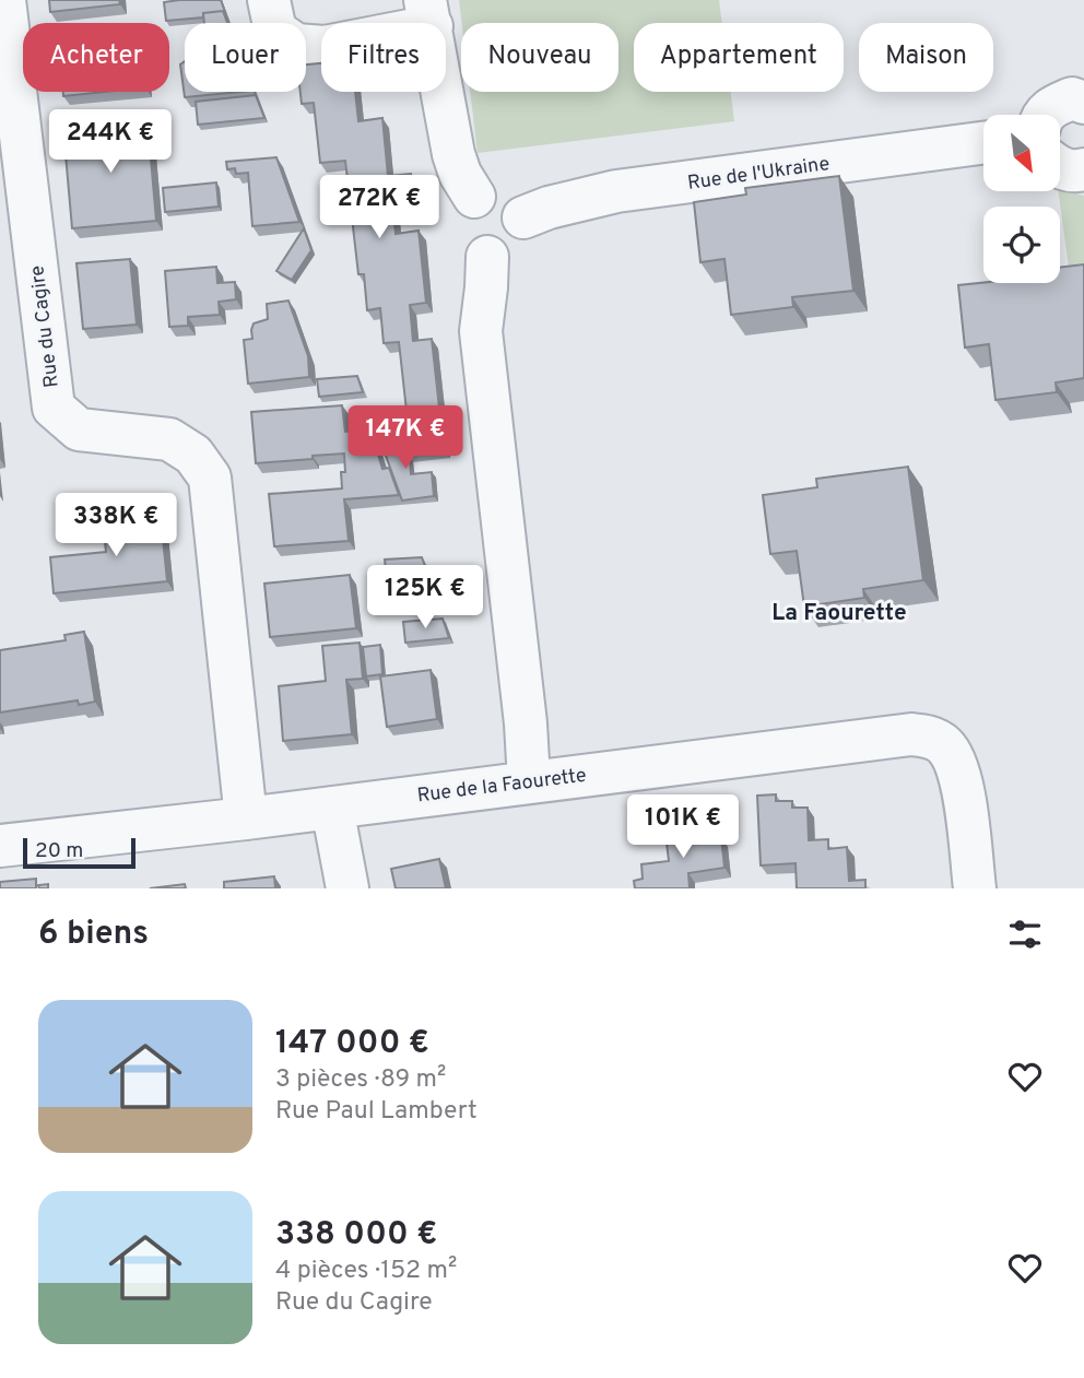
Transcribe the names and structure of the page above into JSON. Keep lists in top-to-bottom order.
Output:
{
  "streets": {
    "street": ["Rue de l'Ukraine", "Rue du Cagire", "Rue de la Faourette"]
  },
  "crossings": [
    ["Rue du Cagire", "Rue de la Faourette"]
  ],
  "districts": ["La Faourette"],
  "scale_bar": "20 m",
  "north": "bottom right",
  "page": {
    "chip": [
      "Acheter",
      "Louer",
      "Filtres",
      "Nouveau",
      "Appartement",
      "Maison"
    ],
    "price": [
      "244K €",
      "272K €",
      "147K €",
      "338K €",
      "125K €",
      "101K €"
    ],
    "scale": "20 m",
    "heading": "6 biens",
    "list": [
      {
        "name": "147 000 €",
        "note": "3 pièces · 89 m² · Rue Paul Lambert"
      },
      {
        "name": "338 000 €",
        "note": "4 pièces · 152 m² · Rue du Cagire"
      }
    ]
  }
}
